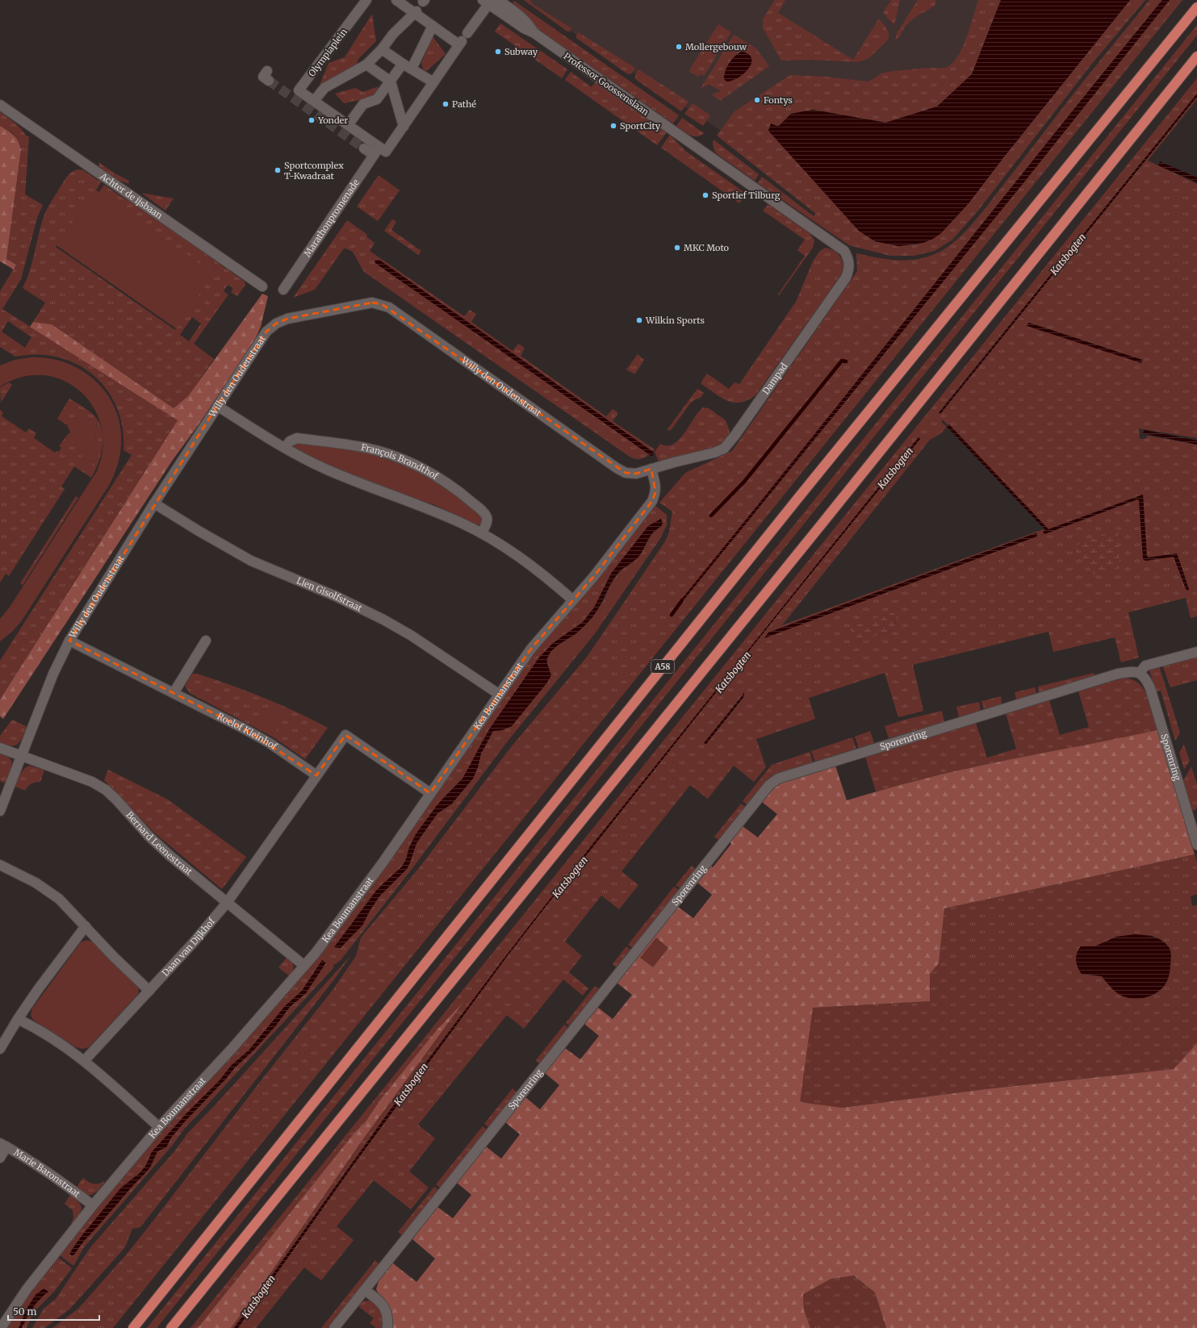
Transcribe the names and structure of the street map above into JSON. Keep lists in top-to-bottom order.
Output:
{
  "streets": {
    "highway": ["A58"],
    "street": [
      "Olympiaplein",
      "Professor Goossenslaan",
      "Achter de ijsbaan",
      "Marathonpromenade",
      "Willy den Oudenstraat",
      "Dampad",
      "François Brandthof",
      "Lien Gisolfstraat",
      "Kea Boumanstraat",
      "Roelof Kleinhof",
      "Sporenring",
      "Bernard Leenestraat",
      "Daan van Dijkhof",
      "Marie Baronstraat"
    ]
  },
  "crossings": [
    ["Olympiaplein", "Marathonpromenade"],
    ["Professor Goossenslaan", "Dampad"],
    ["Willy den Oudenstraat", "Dampad"],
    ["Willy den Oudenstraat", "Lien Gisolfstraat"],
    ["Willy den Oudenstraat", "Kea Boumanstraat"],
    ["Willy den Oudenstraat", "Roelof Kleinhof"],
    ["Willy den Oudenstraat", "Bernard Leenestraat"],
    ["Dampad", "Kea Boumanstraat"],
    ["Lien Gisolfstraat", "Kea Boumanstraat"],
    ["Kea Boumanstraat", "Bernard Leenestraat"],
    ["Kea Boumanstraat", "Marie Baronstraat"],
    ["Bernard Leenestraat", "Daan van Dijkhof"]
  ],
  "water": ["Katsbogten"],
  "places": [
    "Mollergebouw",
    "Subway",
    "Fontys",
    "Pathé",
    "Yonder",
    "SportCity",
    "Sportcomplex T-Kwadraat",
    "Sportief Tilburg",
    "MKC Moto",
    "Wilkin Sports"
  ],
  "scale_bar": "50 m"
}
